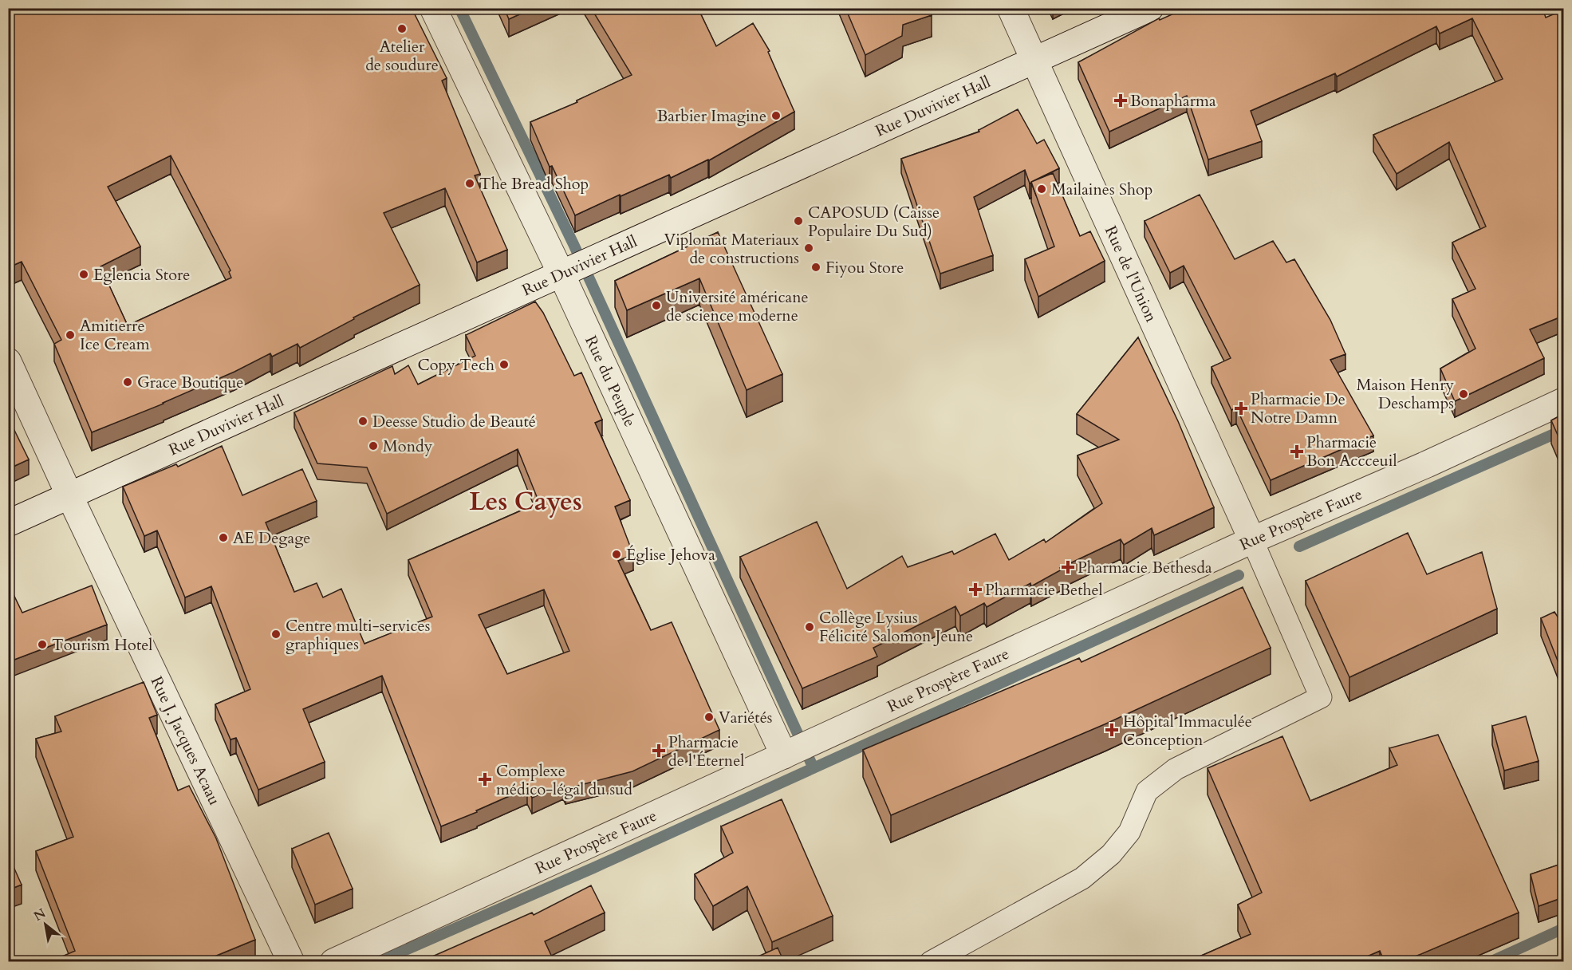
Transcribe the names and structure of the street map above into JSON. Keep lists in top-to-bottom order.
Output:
{
  "streets": {
    "street": [
      "Rue Duvivier Hall",
      "Rue de l'Union",
      "Rue du Peuple",
      "Rue Prospère Faure",
      "Rue J. Jacques Acaau"
    ]
  },
  "crossings": [
    ["Rue Duvivier Hall", "Rue de l'Union"],
    ["Rue Duvivier Hall", "Rue du Peuple"],
    ["Rue Duvivier Hall", "Rue J. Jacques Acaau"],
    ["Rue de l'Union", "Rue Prospère Faure"],
    ["Rue du Peuple", "Rue Prospère Faure"]
  ],
  "districts": ["Les Cayes"],
  "places": {
    "other": [
      "Atelier de soudure",
      "Barbier Imagine",
      "The Bread Shop",
      "Mailaines Shop",
      "CAPOSUD (Caisse Populaire Du Sud)",
      "Viplomat Materiaux de constructions",
      "Fiyou Store",
      "Eglencia Store",
      "Université américane de science moderne",
      "Amitierre Ice Cream",
      "Copy Tech",
      "Grace Boutique",
      "Maison Henry Deschamps",
      "Deesse Studio de Beauté",
      "Mondy",
      "AE Degage",
      "Église Jehova",
      "Collège Lysius Félicité Salomon Jeune",
      "Centre multi-services graphiques",
      "Tourism Hotel",
      "Variétés"
    ],
    "health": [
      "Bonapharma",
      "Pharmacie De Notre Damn",
      "Pharmacie Bon Accceuil",
      "Pharmacie Bethesda",
      "Pharmacie Bethel",
      "Hôpital Immaculée Conception",
      "Pharmacie de l'Éternel",
      "Complexe médico-légal du sud"
    ]
  },
  "north": "top left"
}
